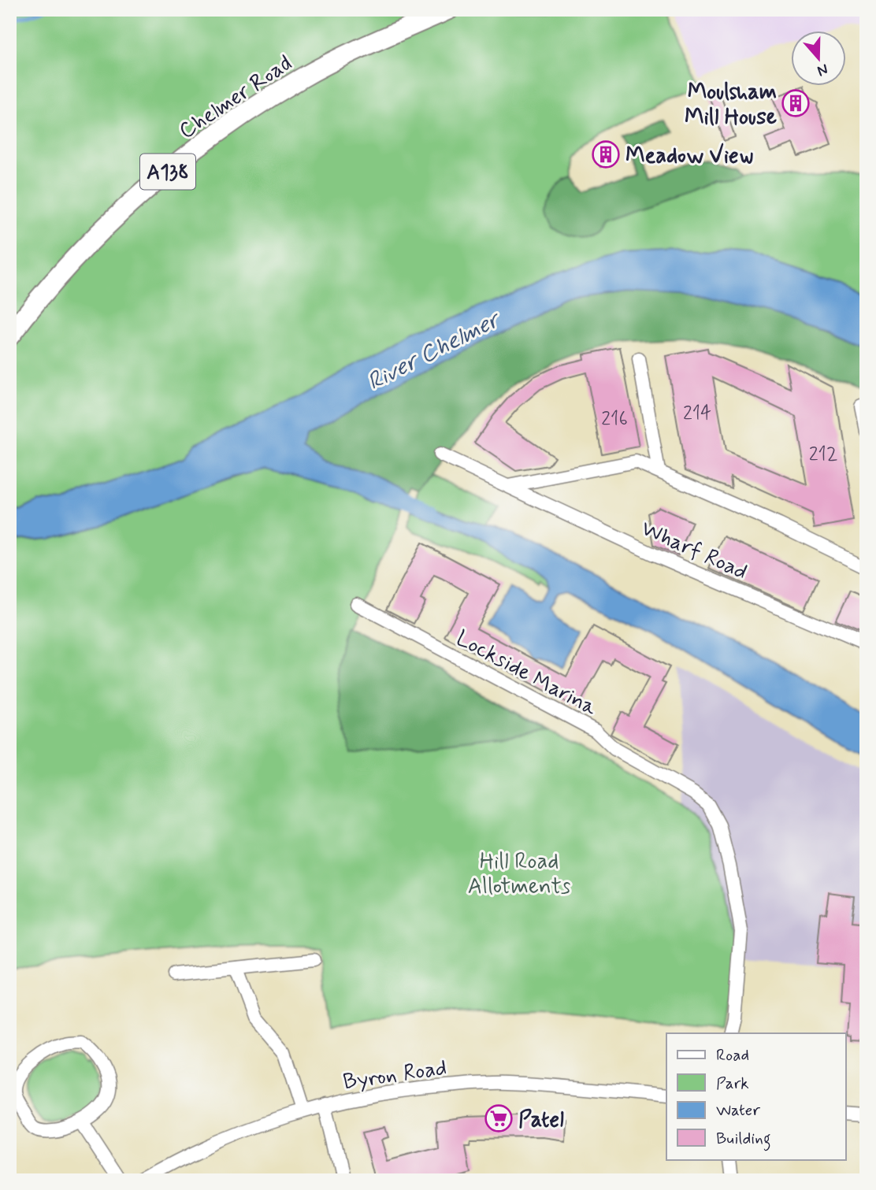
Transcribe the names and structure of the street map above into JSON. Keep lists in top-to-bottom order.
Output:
{
  "streets": {
    "main road": ["Chelmer Road", "A138"],
    "street": ["Wharf Road", "Lockside Marina", "Byron Road"]
  },
  "water": ["River Chelmer"],
  "parks": ["Hill Road Allotments"],
  "places": {
    "building": ["Moulsham Mill House", "Meadow View"],
    "supermarket": ["Patel"]
  },
  "house_numbers": ["214", "216", "212"],
  "legend": [
    "Road",
    "Park",
    "Water",
    "Building"
  ],
  "north": "bottom"
}
